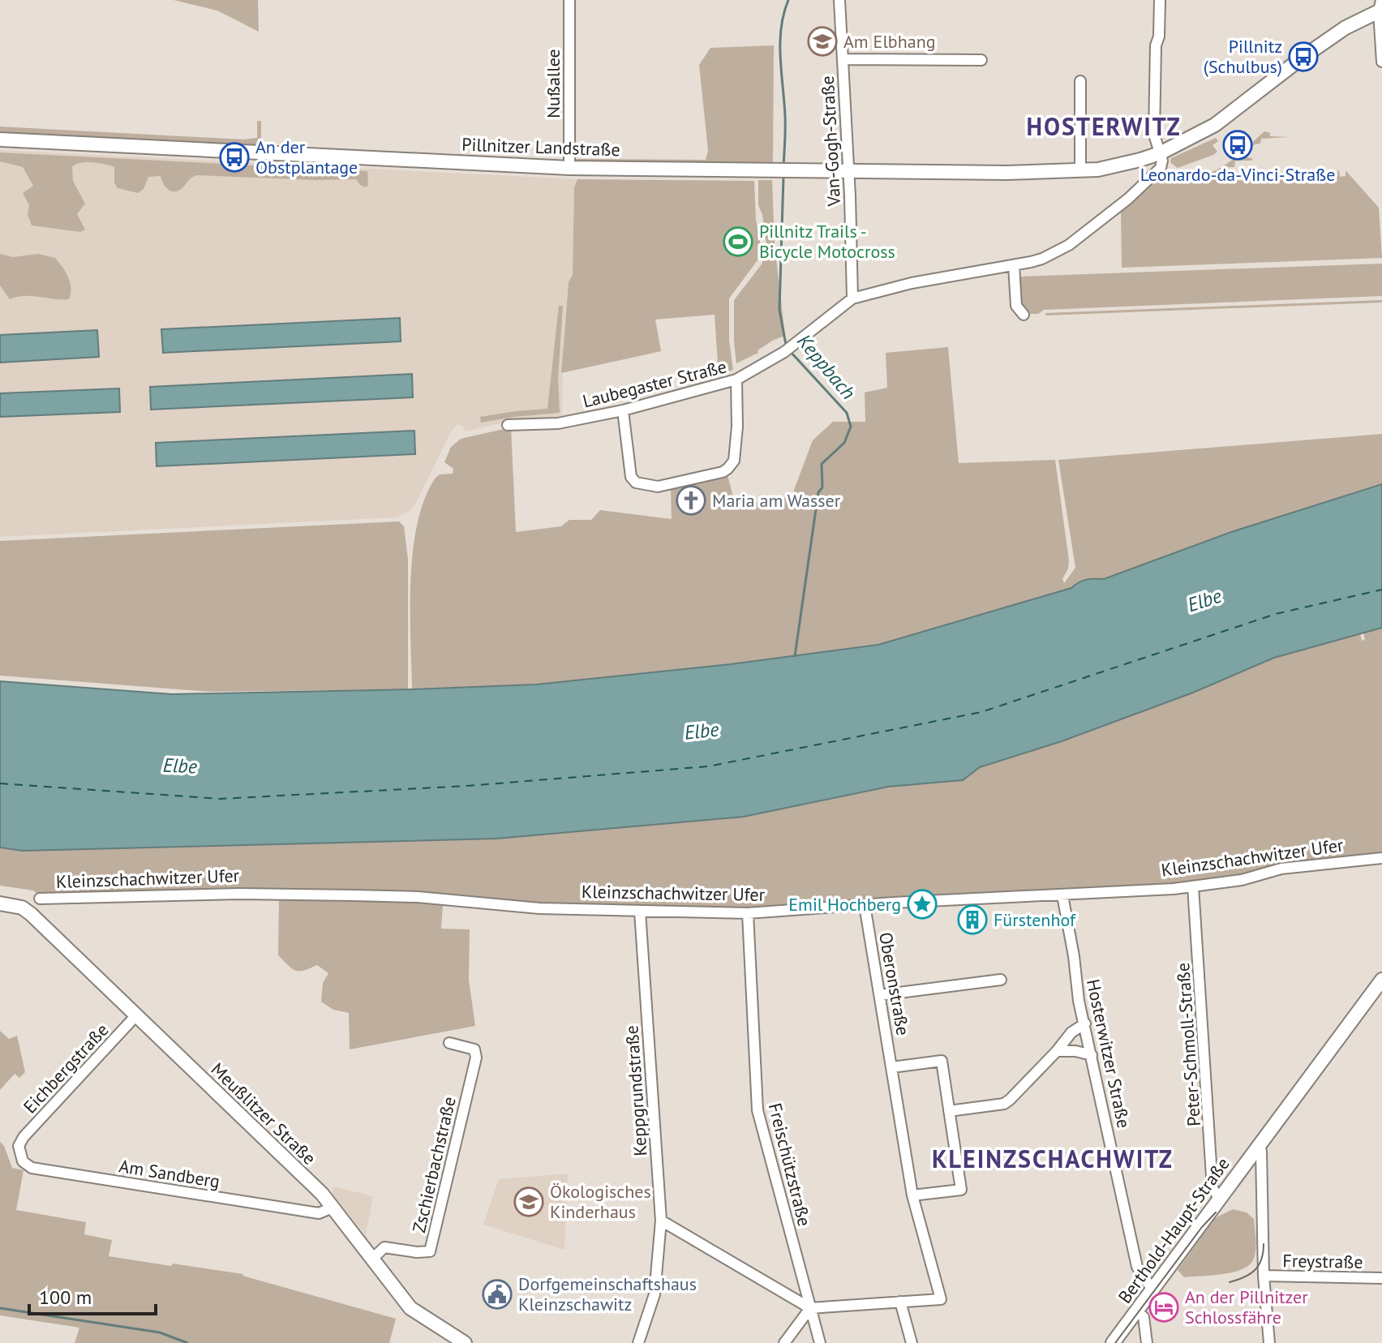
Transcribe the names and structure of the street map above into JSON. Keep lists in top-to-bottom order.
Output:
{
  "streets": {
    "main road": ["Pillnitzer Landstraße", "Meußlitzer Straße", "Berthold-Haupt-Straße"],
    "street": [
      "Nußallee",
      "Van-Gogh-Straße",
      "Laubegaster Straße",
      "Kleinzschachwitzer Ufer",
      "Oberonstraße",
      "Peter-Schmoll-Straße",
      "Hosterwitzer Straße",
      "Eichbergstraße",
      "Keppgrundstraße",
      "Zschierbachstraße",
      "Freischützstraße",
      "Am Sandberg",
      "Freystraße"
    ]
  },
  "crossings": [
    ["Nußallee", "Pillnitzer Landstraße"],
    ["Van-Gogh-Straße", "Pillnitzer Landstraße"],
    ["Van-Gogh-Straße", "Laubegaster Straße"],
    ["Pillnitzer Landstraße", "Laubegaster Straße"],
    ["Kleinzschachwitzer Ufer", "Oberonstraße"],
    ["Kleinzschachwitzer Ufer", "Peter-Schmoll-Straße"],
    ["Kleinzschachwitzer Ufer", "Hosterwitzer Straße"],
    ["Kleinzschachwitzer Ufer", "Keppgrundstraße"],
    ["Kleinzschachwitzer Ufer", "Freischützstraße"],
    ["Peter-Schmoll-Straße", "Berthold-Haupt-Straße"],
    ["Hosterwitzer Straße", "Berthold-Haupt-Straße"],
    ["Eichbergstraße", "Meußlitzer Straße"],
    ["Eichbergstraße", "Am Sandberg"],
    ["Meußlitzer Straße", "Zschierbachstraße"],
    ["Meußlitzer Straße", "Am Sandberg"]
  ],
  "districts": ["HOSTERWITZ", "KLEINZSCHACHWITZ"],
  "water": ["Keppbach", "Elbe"],
  "places": {
    "school or university": ["Am Elbhang", "Ökologisches Kinderhaus"],
    "bus stop": ["Pillnitz (Schulbus)", "Leonardo-da-Vinci-Straße", "An der Obstplantage"],
    "sports": ["Pillnitz Trails - Bicycle Motocross"],
    "church": ["Maria am Wasser"],
    "place": ["Emil Hochberg"],
    "building": ["Fürstenhof"],
    "public building": ["Dorfgemeinschaftshaus Kleinzschawitz"],
    "hotel": ["An der Pillnitzer Schlossfähre"]
  },
  "scale_bar": "100 m"
}
